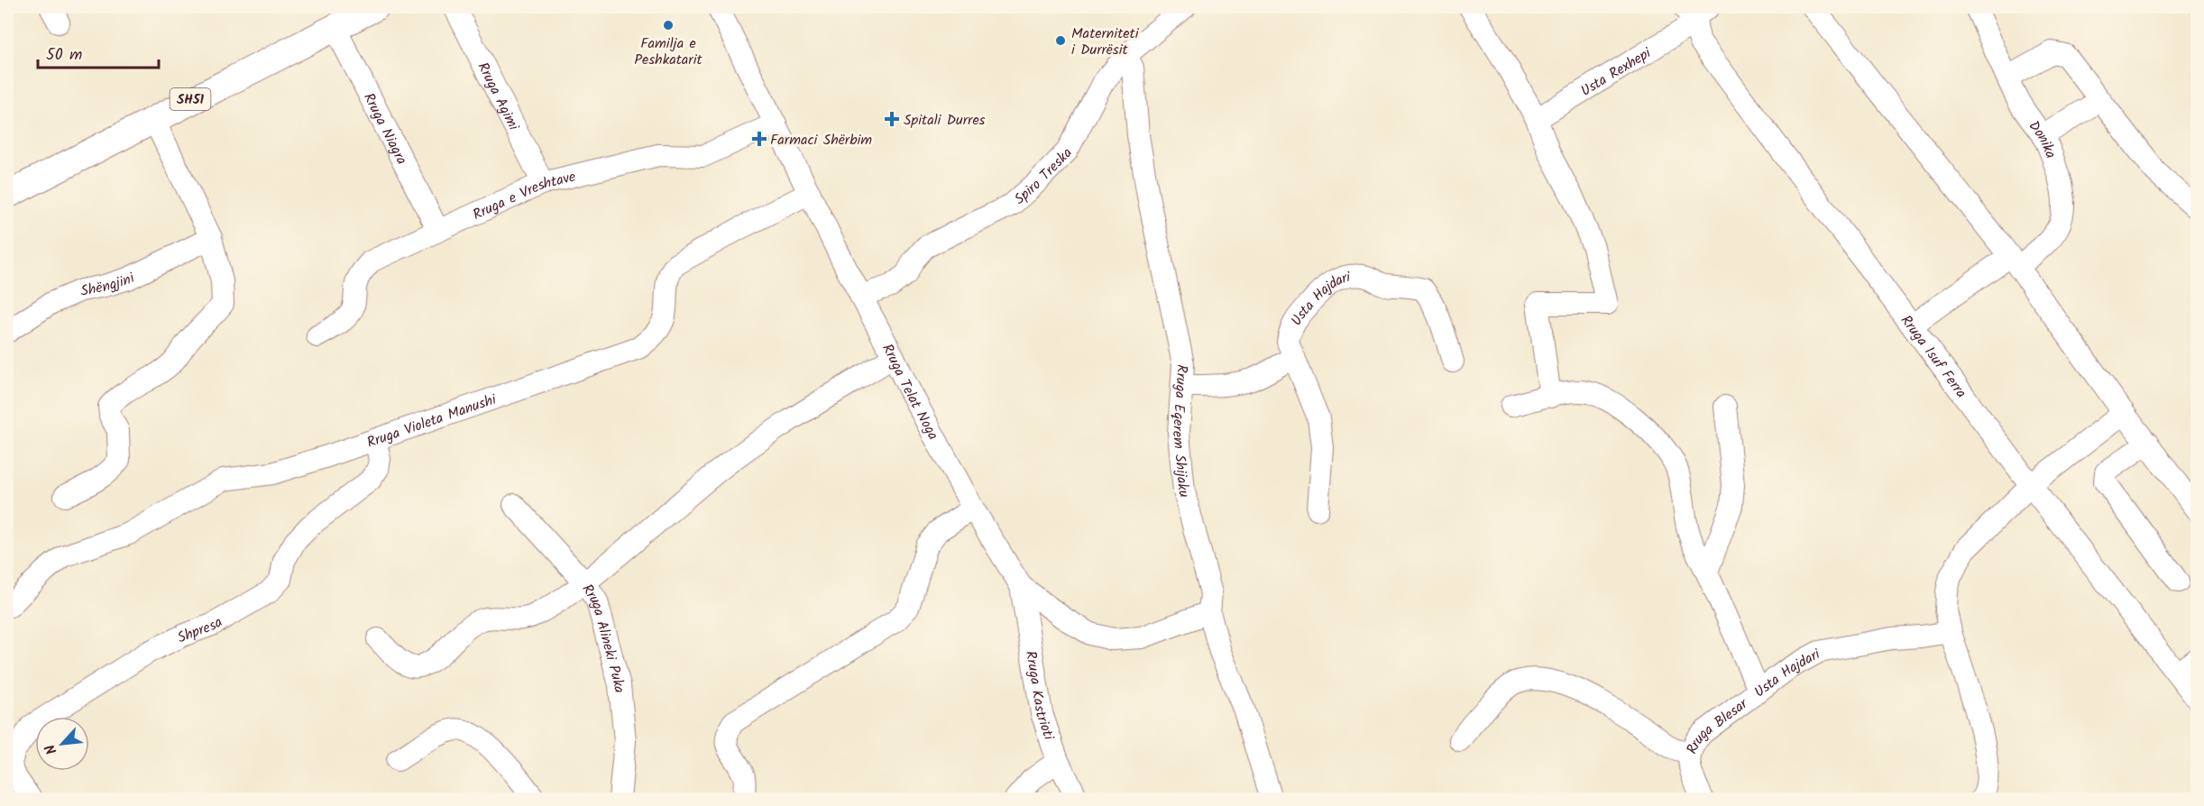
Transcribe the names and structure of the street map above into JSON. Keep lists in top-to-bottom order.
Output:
{
  "streets": {
    "main road": ["SH51"],
    "street": [
      "Usta Rexhepi",
      "Rruga Agimi",
      "Rruga Niagra",
      "Donika",
      "Spiro Treska",
      "Rruga e Vreshtave",
      "Shëngjini",
      "Usta Hajdari",
      "Rruga Isuf Ferra",
      "Rruga Telat Noga",
      "Rruga Violeta Manushi",
      "Rruga Eqerem Shijaku",
      "Shpresa",
      "Rruga Alineki Puka",
      "Rruga Kastrioti",
      "Rruga Blesar"
    ]
  },
  "crossings": [
    ["Usta Rexhepi", "Rruga Isuf Ferra"],
    ["Rruga Agimi", "Rruga e Vreshtave"],
    ["SH51", "Rruga Niagra"],
    ["Rruga Niagra", "Rruga e Vreshtave"],
    ["Donika", "Rruga Isuf Ferra"],
    ["Spiro Treska", "Rruga Telat Noga"],
    ["Spiro Treska", "Rruga Eqerem Shijaku"],
    ["Rruga e Vreshtave", "Rruga Telat Noga"],
    ["Usta Hajdari", "Rruga Blesar"],
    ["Rruga Telat Noga", "Rruga Violeta Manushi"],
    ["Rruga Telat Noga", "Rruga Eqerem Shijaku"],
    ["Rruga Telat Noga", "Rruga Kastrioti"],
    ["Rruga Violeta Manushi", "Shpresa"]
  ],
  "places": {
    "other": ["Familja e Peshkatarit", "Materniteti i Durrësit"],
    "health": ["Spitali Durres", "Farmaci Shërbim"]
  },
  "scale_bar": "50 m",
  "north": "bottom left"
}
